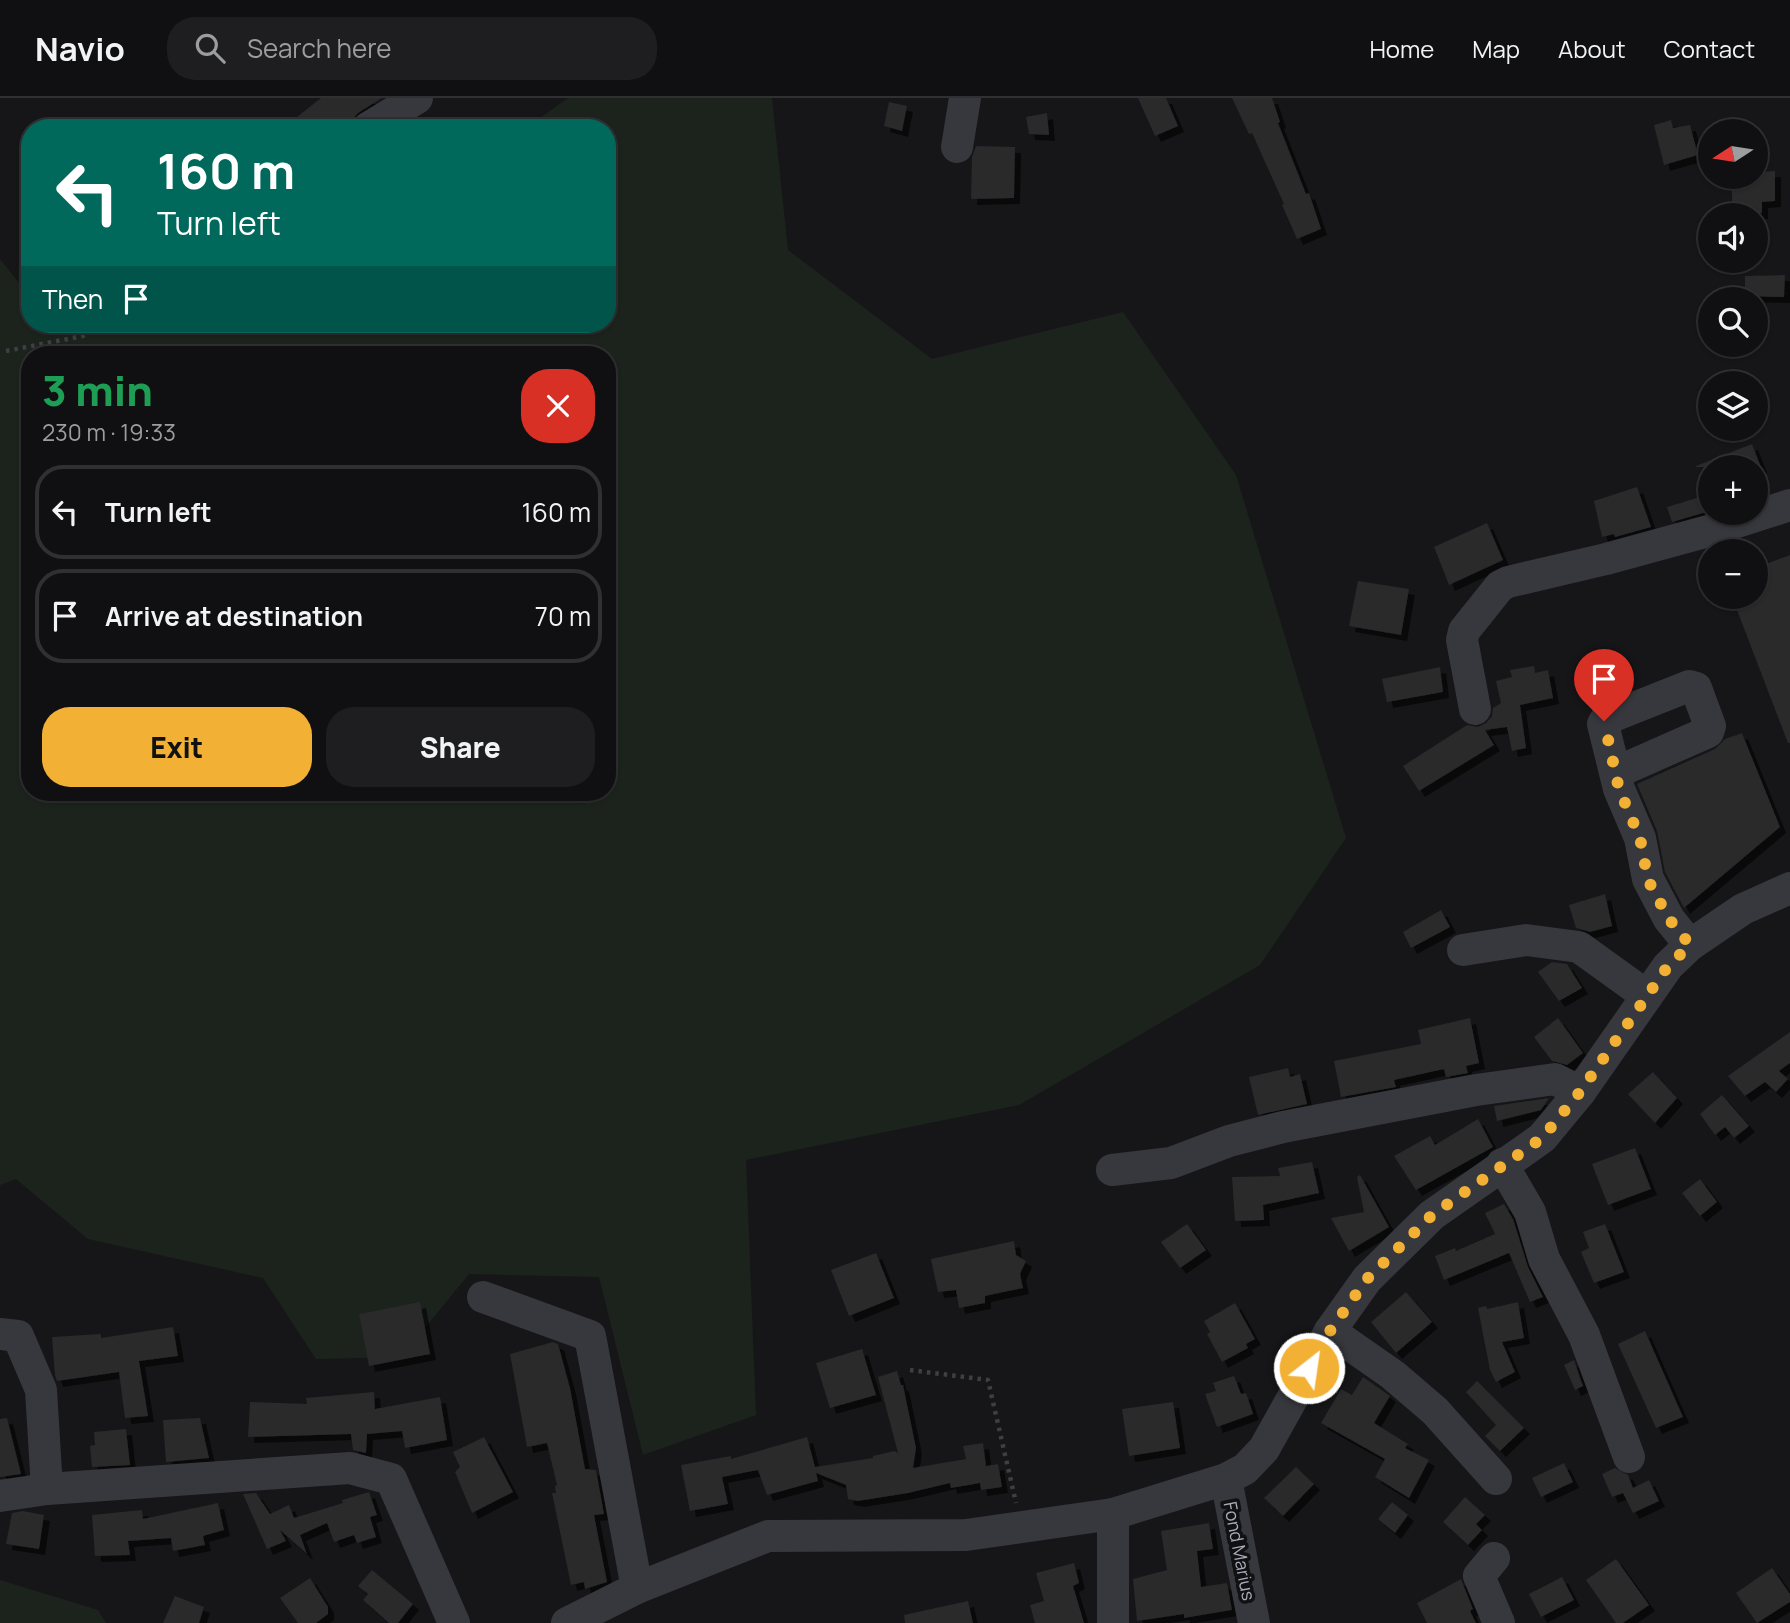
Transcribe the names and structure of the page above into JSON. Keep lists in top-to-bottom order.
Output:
{
  "streets": {
    "street": ["Fond Marius"]
  },
  "north": "left",
  "page": {
    "header": "Navio",
    "search": "Search here",
    "nav": [
      "Home",
      "Map",
      "About",
      "Contact"
    ],
    "map_buttons": ["+", "−"],
    "turn": ["160 m", "Turn left"],
    "then": "Then",
    "heading": ["3 min", "230 m · 19:33"],
    "list": [
      {
        "name": "Turn left",
        "value": "160 m"
      },
      {
        "name": "Arrive at destination",
        "value": "70 m"
      }
    ],
    "buttons": ["Exit", "Share"]
  }
}
